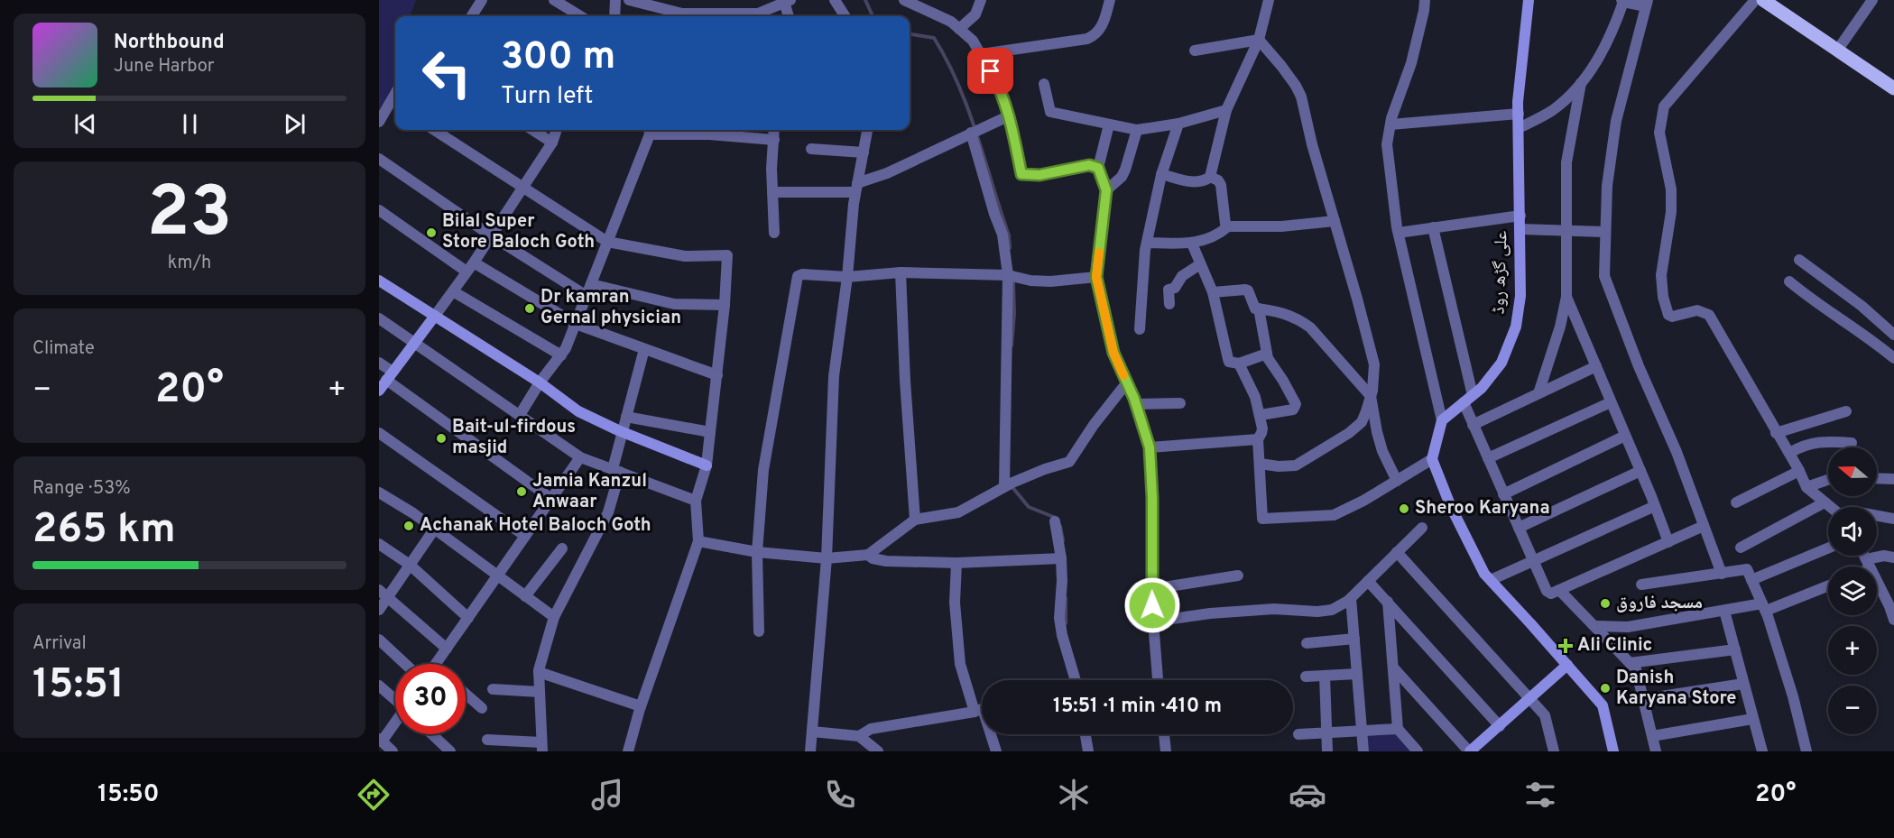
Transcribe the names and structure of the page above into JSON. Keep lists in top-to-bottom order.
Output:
{
  "streets": {
    "main road": ["علی گڑھ روڈ"]
  },
  "places": {
    "other": [
      "Bilal Super Store Baloch Goth",
      "Dr kamran Gernal physician",
      "Bait-ul-firdous masjid",
      "Jamia Kanzul Anwaar",
      "Sheroo Karyana",
      "Achanak Hotel Baloch Goth",
      "مسجد فاروق",
      "Danish Karyana Store"
    ],
    "health": ["Ali Clinic"]
  },
  "north": "left",
  "page": {
    "turn": ["300 m", "Turn left"],
    "song": ["Northbound", "June Harbor"],
    "tile": [
      ["23", "km/h"],
      "Climate",
      ["Range · 53%", "265 km"],
      ["Arrival", "15:51"]
    ],
    "heat": ["−", "20°", "+"],
    "map_buttons": ["+", "−"],
    "limit": "30",
    "trip": "15:51 · 1 min · 410 m",
    "tabs": ["15:50", "20°"]
  }
}
